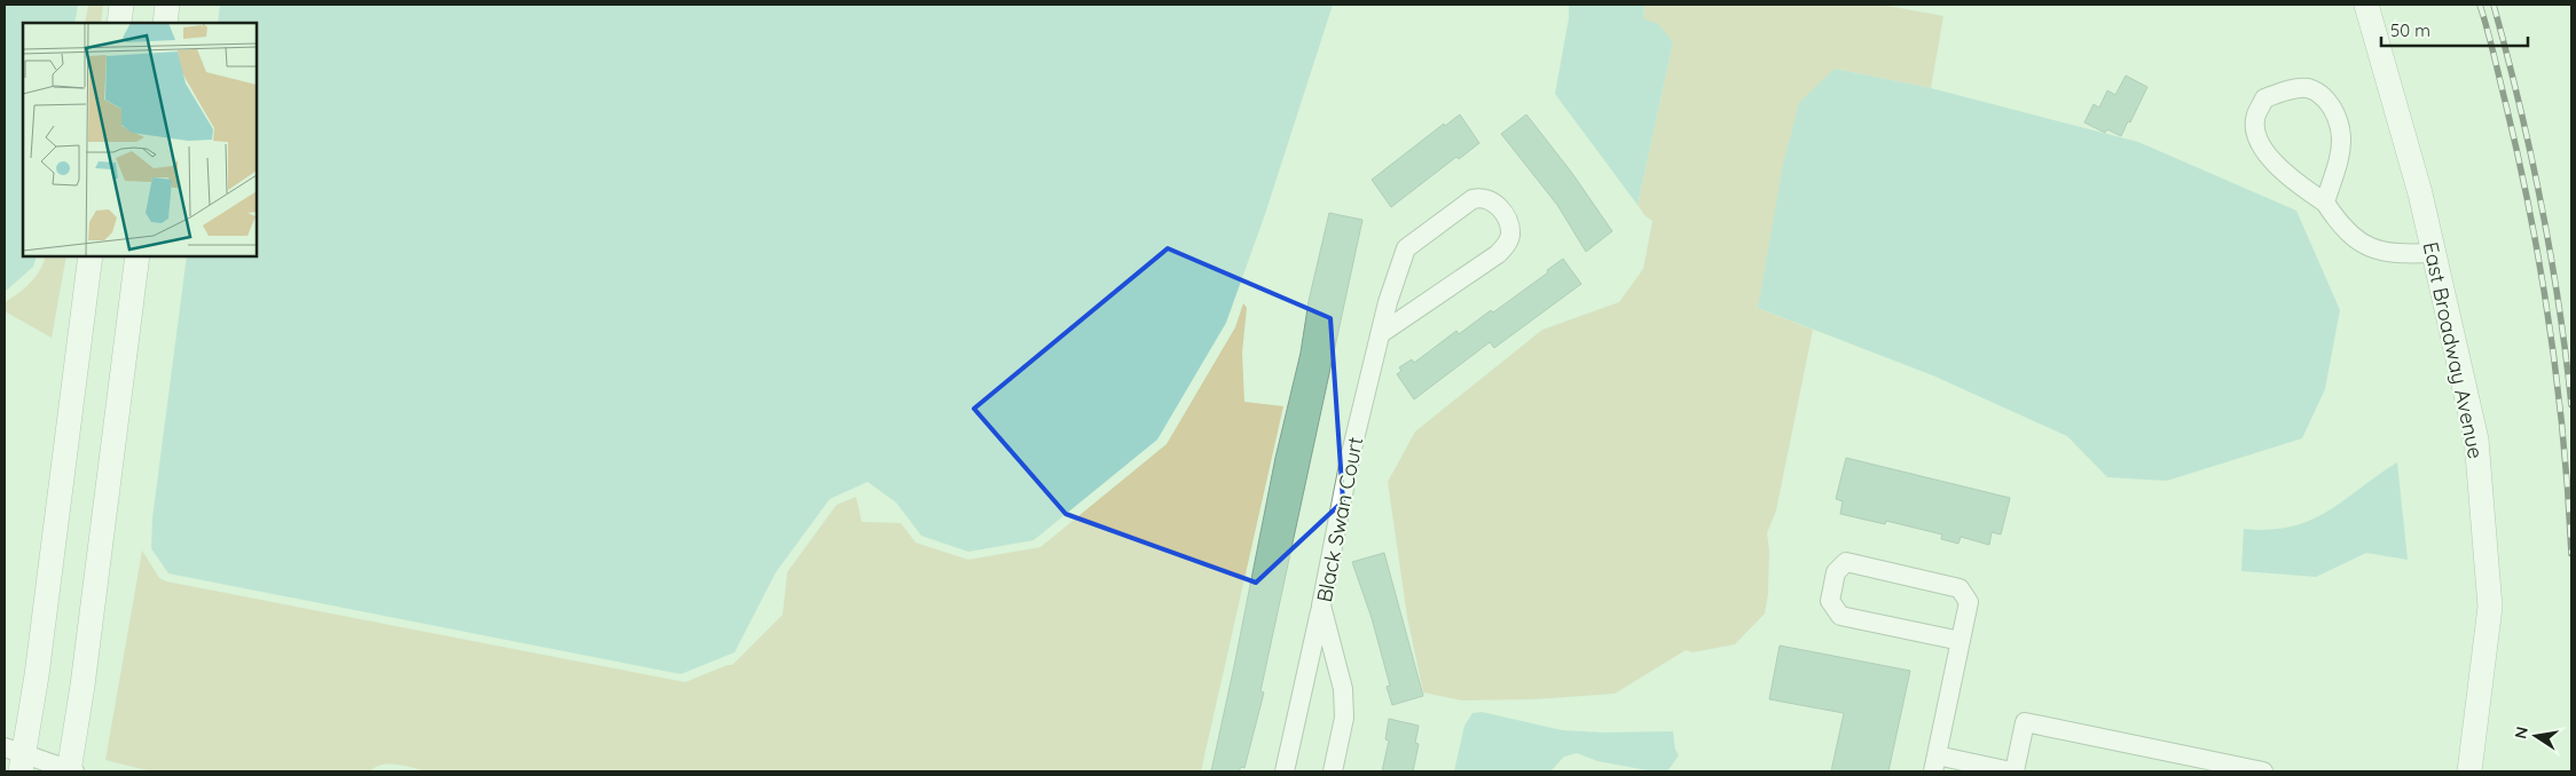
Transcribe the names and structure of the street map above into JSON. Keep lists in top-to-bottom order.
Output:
{
  "streets": {
    "main road": ["East Broadway Avenue"],
    "street": ["Black Swan Court"]
  },
  "scale_bar": "50 m",
  "north": "left"
}
